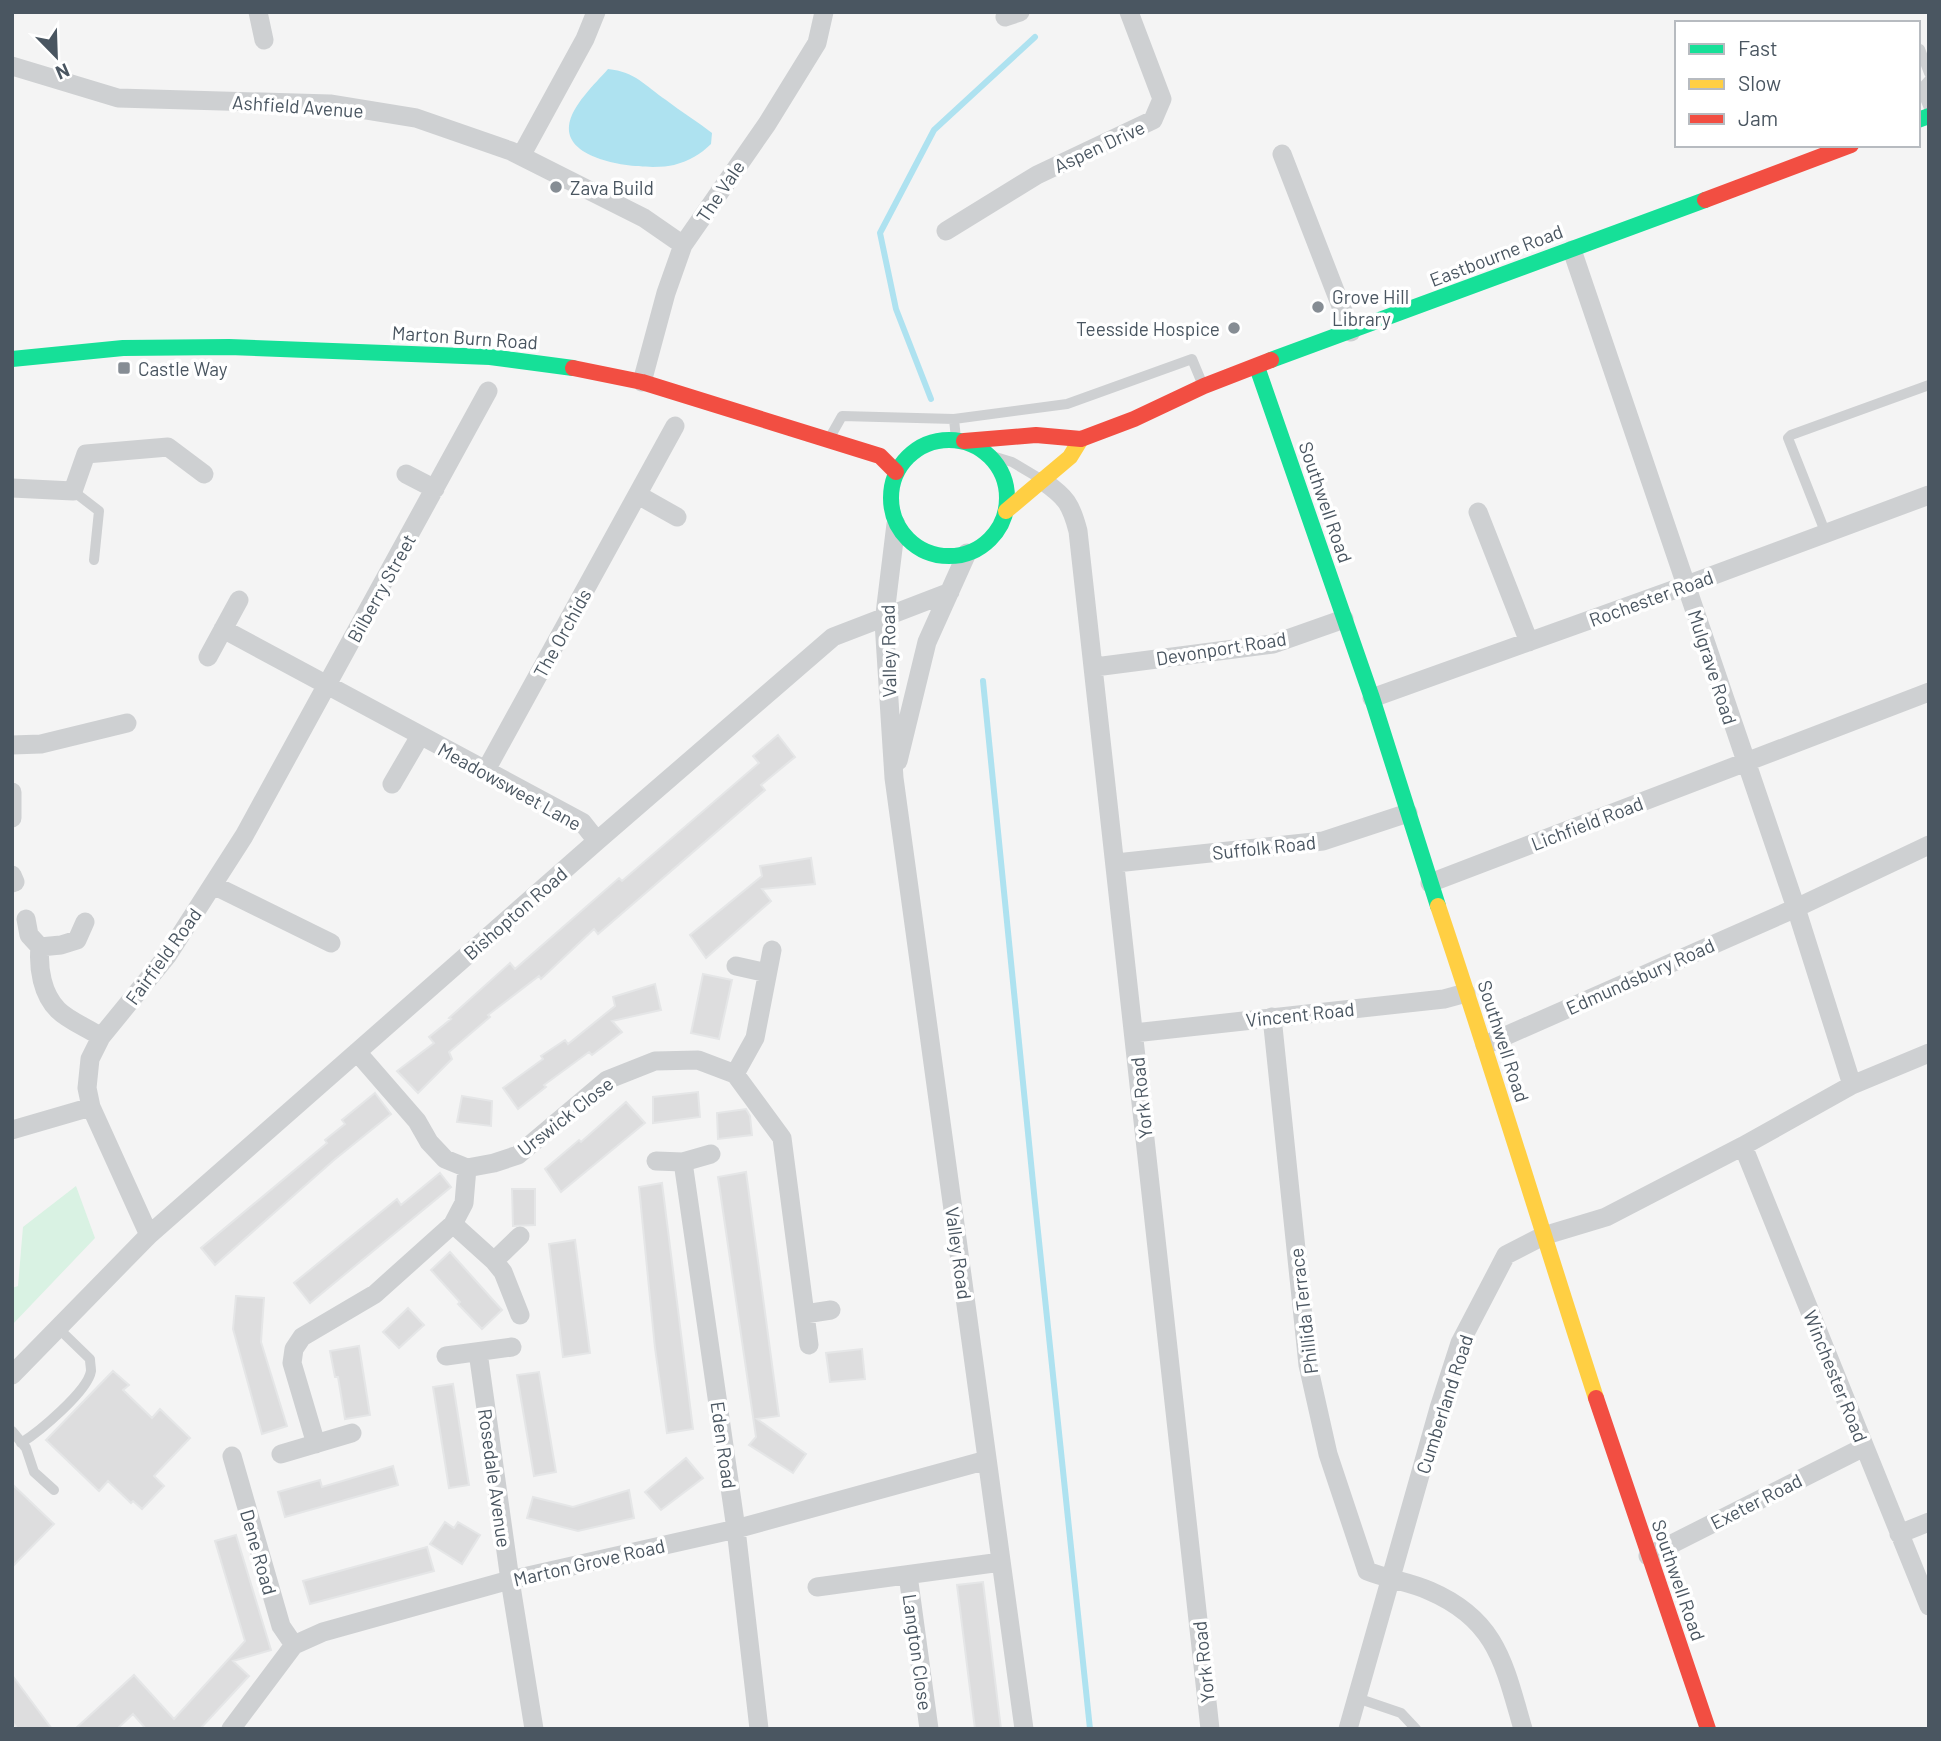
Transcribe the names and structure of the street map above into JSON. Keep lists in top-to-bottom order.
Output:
{
  "streets": {
    "street": [
      "Ashfield Avenue",
      "Aspen Drive",
      "The Vale",
      "Eastbourne Road",
      "Marton Burn Road",
      "Southwell Road",
      "Bilberry Street",
      "Rochester Road",
      "The Orchids",
      "Devonport Road",
      "Valley Road",
      "Mulgrave Road",
      "Meadowsweet Lane",
      "Lichfield Road",
      "Suffolk Road",
      "Bishopton Road",
      "Fairfield Road",
      "Edmundsbury Road",
      "Vincent Road",
      "York Road",
      "Urswick Close",
      "Phillida Terrace",
      "Winchester Road",
      "Cumberland Road",
      "Eden Road",
      "Rosedale Avenue",
      "Exeter Road",
      "Dene Road",
      "Marton Grove Road",
      "Langton Close"
    ]
  },
  "crossings": [
    ["Ashfield Avenue", "The Vale"],
    ["The Vale", "Marton Burn Road"],
    ["Eastbourne Road", "Southwell Road"],
    ["Eastbourne Road", "Mulgrave Road"],
    ["Marton Burn Road", "Valley Road"],
    ["Southwell Road", "Rochester Road"],
    ["Southwell Road", "Devonport Road"],
    ["Southwell Road", "Lichfield Road"],
    ["Southwell Road", "Suffolk Road"],
    ["Southwell Road", "Edmundsbury Road"],
    ["Southwell Road", "Vincent Road"],
    ["Southwell Road", "Cumberland Road"],
    ["Southwell Road", "Exeter Road"],
    ["Bilberry Street", "Meadowsweet Lane"],
    ["Bilberry Street", "Fairfield Road"],
    ["Rochester Road", "Mulgrave Road"],
    ["The Orchids", "Meadowsweet Lane"],
    ["Devonport Road", "York Road"],
    ["Valley Road", "Bishopton Road"],
    ["Valley Road", "Marton Grove Road"],
    ["Valley Road", "Langton Close"],
    ["Mulgrave Road", "Lichfield Road"],
    ["Mulgrave Road", "Edmundsbury Road"],
    ["Mulgrave Road", "Cumberland Road"],
    ["Meadowsweet Lane", "Bishopton Road"],
    ["Meadowsweet Lane", "Fairfield Road"],
    ["Suffolk Road", "York Road"],
    ["Bishopton Road", "Fairfield Road"],
    ["Vincent Road", "York Road"],
    ["Vincent Road", "Phillida Terrace"],
    ["Phillida Terrace", "Cumberland Road"],
    ["Winchester Road", "Cumberland Road"],
    ["Winchester Road", "Exeter Road"],
    ["Eden Road", "Marton Grove Road"],
    ["Rosedale Avenue", "Marton Grove Road"],
    ["Dene Road", "Marton Grove Road"]
  ],
  "places": {
    "other": ["Zava Build", "Grove Hill Library", "Teesside Hospice"],
    "transit": ["Castle Way"]
  },
  "legend": ["Fast", "Slow", "Jam"],
  "north": "bottom right"
}
